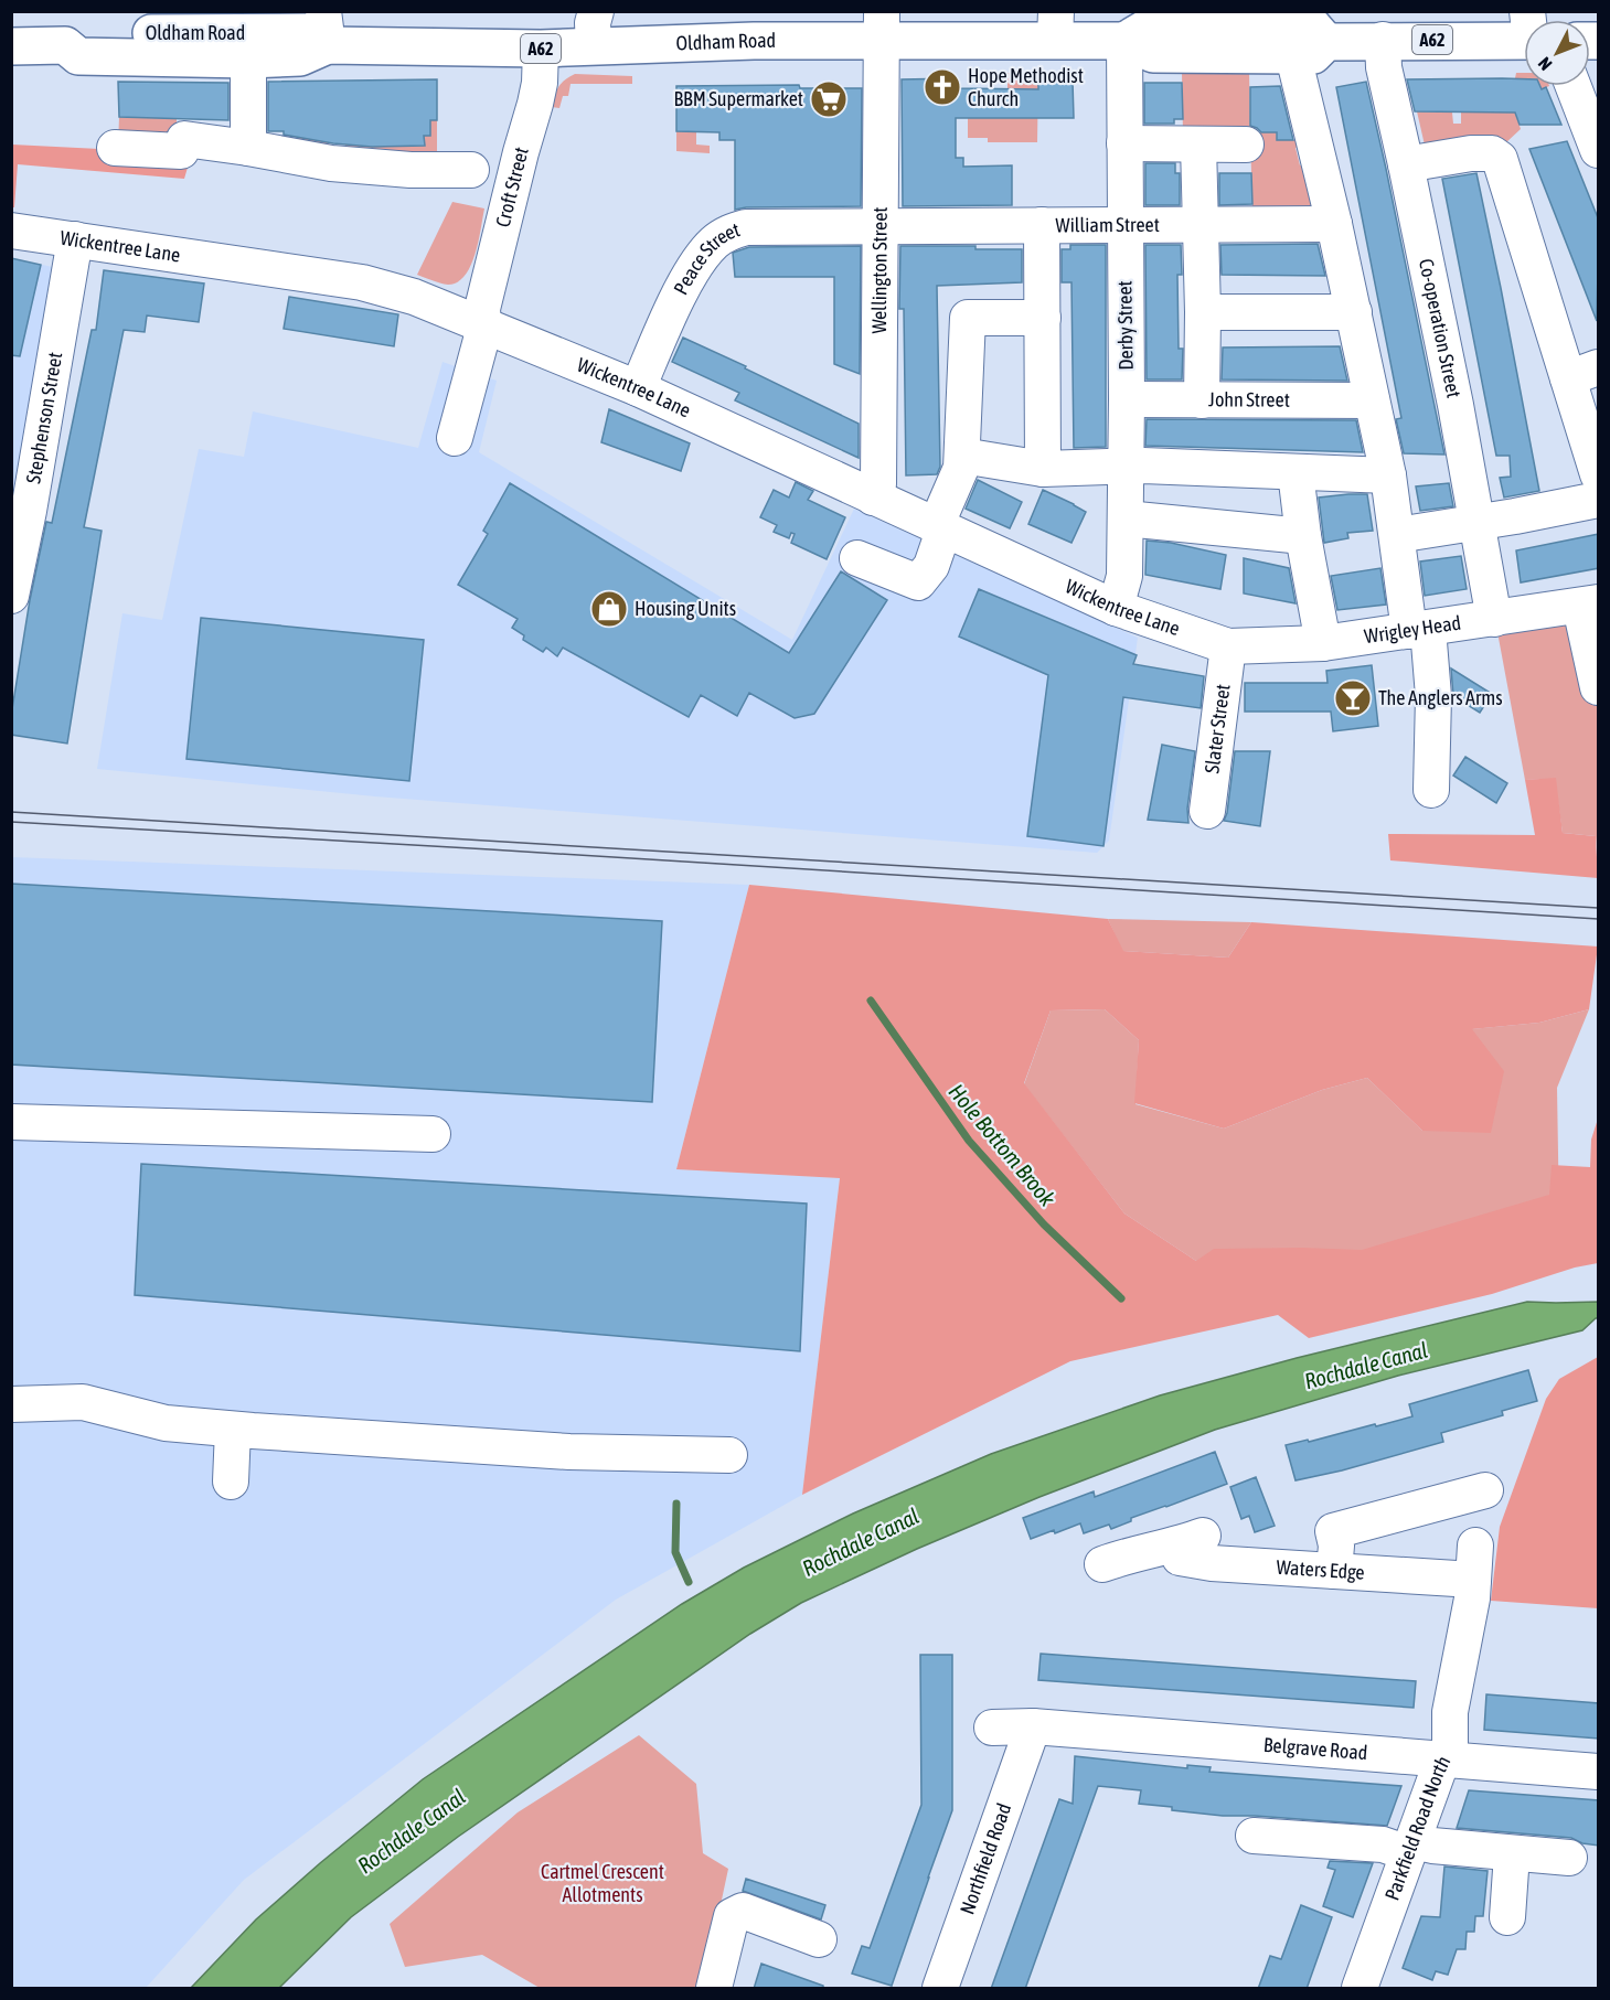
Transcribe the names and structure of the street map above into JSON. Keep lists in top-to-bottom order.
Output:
{
  "streets": {
    "highway": ["Oldham Road", "A62"],
    "street": [
      "Croft Street",
      "William Street",
      "Wickentree Lane",
      "Peace Street",
      "Wellington Street",
      "Derby Street",
      "Co-operation Street",
      "John Street",
      "Stephenson Street",
      "Wrigley Head",
      "Slater Street",
      "Waters Edge",
      "Belgrave Road",
      "Parkfield Road North",
      "Northfield Road"
    ]
  },
  "crossings": [
    ["Oldham Road", "A62"],
    ["Oldham Road", "Croft Street"],
    ["Oldham Road", "Wellington Street"],
    ["Oldham Road", "Derby Street"],
    ["A62", "Co-operation Street"],
    ["Croft Street", "Wickentree Lane"],
    ["William Street", "Peace Street"],
    ["William Street", "Wellington Street"],
    ["William Street", "Derby Street"],
    ["Wickentree Lane", "Peace Street"],
    ["Wickentree Lane", "Wellington Street"],
    ["Wickentree Lane", "Derby Street"],
    ["Wickentree Lane", "Stephenson Street"],
    ["Wickentree Lane", "Wrigley Head"],
    ["Wickentree Lane", "Slater Street"],
    ["Peace Street", "Wellington Street"],
    ["Derby Street", "John Street"],
    ["Co-operation Street", "Wrigley Head"],
    ["Wrigley Head", "Slater Street"],
    ["Waters Edge", "Parkfield Road North"],
    ["Belgrave Road", "Parkfield Road North"],
    ["Belgrave Road", "Northfield Road"]
  ],
  "water": ["Hole Bottom Brook", "Rochdale Canal"],
  "parks": ["Cartmel Crescent Allotments"],
  "places": {
    "church": ["Hope Methodist Church"],
    "supermarket": ["BBM Supermarket"],
    "shop": ["Housing Units"],
    "bar": ["The Anglers Arms"]
  },
  "north": "bottom left"
}
